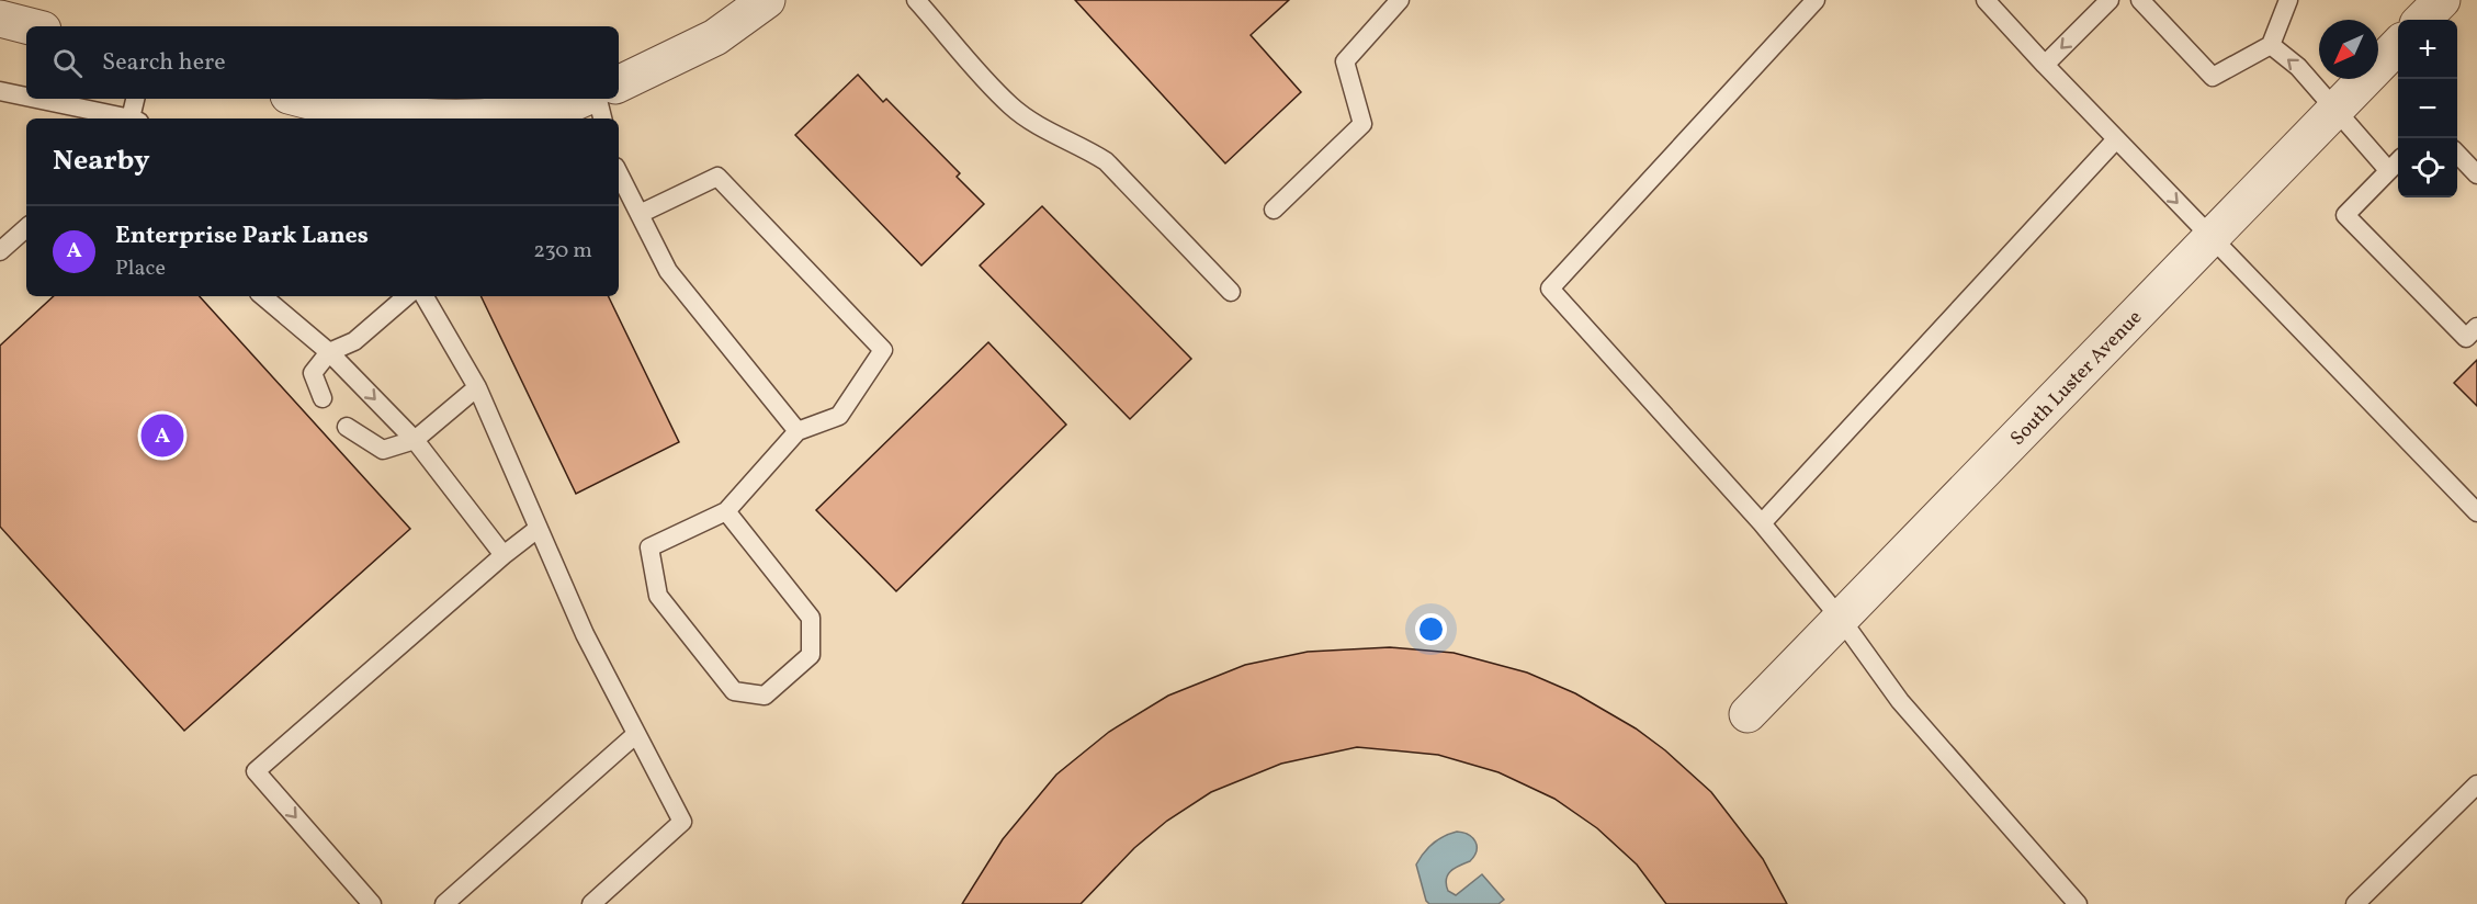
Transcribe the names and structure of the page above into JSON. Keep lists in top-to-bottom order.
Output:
{
  "streets": {
    "street": ["South Luster Avenue"]
  },
  "north": "bottom left",
  "page": {
    "map_buttons": ["+", "−"],
    "search": "Search here",
    "heading": "Nearby",
    "list": [
      {
        "mark": "A",
        "name": "Enterprise Park Lanes",
        "note": "Place",
        "value": "230 m"
      }
    ],
    "pins": "A"
  }
}
